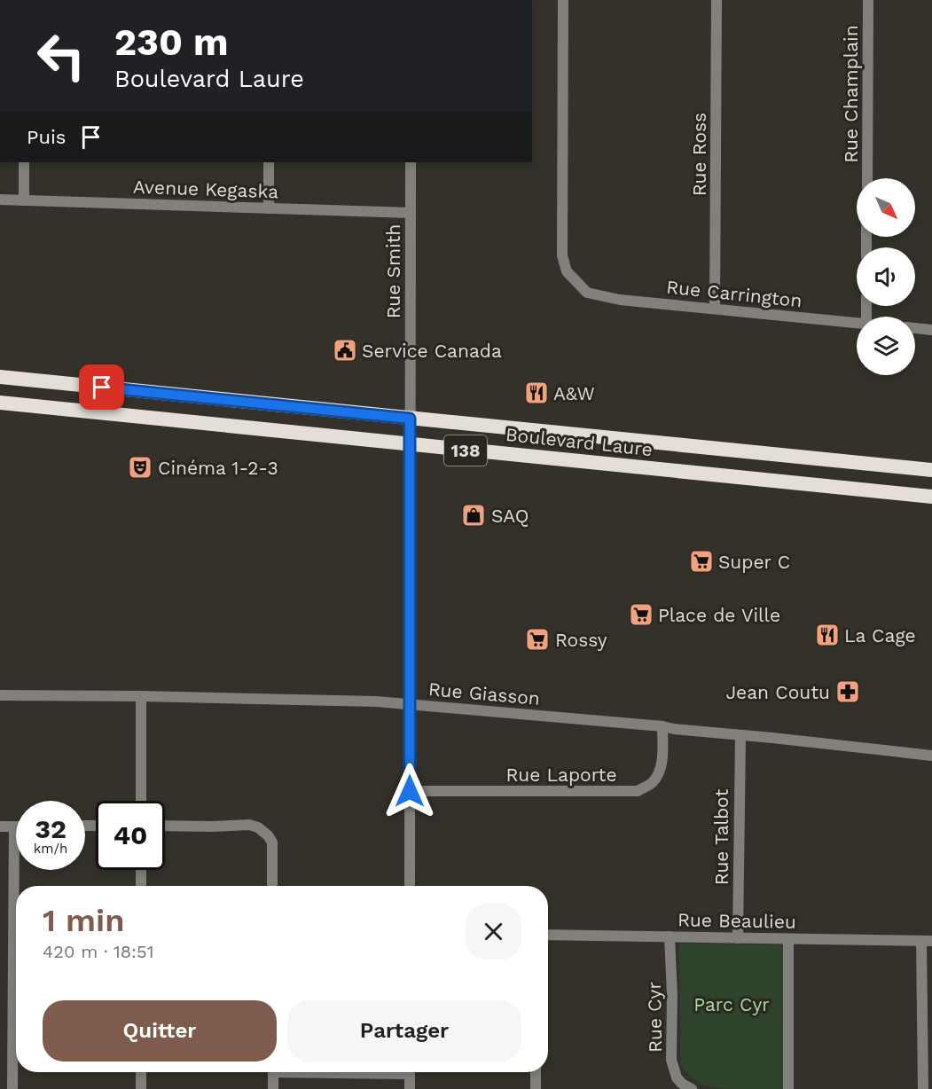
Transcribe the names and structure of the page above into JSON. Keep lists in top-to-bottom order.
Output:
{
  "streets": {
    "highway": ["Boulevard Laure", "138"],
    "street": [
      "Rue Champlain",
      "Rue Ross",
      "Avenue Kegaska",
      "Rue Smith",
      "Rue Carrington",
      "Rue Giasson",
      "Rue Laporte",
      "Rue Talbot",
      "Rue Beaulieu",
      "Rue Cyr"
    ]
  },
  "crossings": [
    ["Rue Ross", "Rue Carrington"],
    ["Avenue Kegaska", "Rue Smith"],
    ["Rue Smith", "Boulevard Laure"],
    ["Rue Smith", "Rue Giasson"],
    ["Rue Smith", "Rue Laporte"],
    ["Rue Giasson", "Rue Laporte"],
    ["Rue Giasson", "Rue Talbot"],
    ["Rue Talbot", "Rue Beaulieu"],
    ["Rue Beaulieu", "Rue Cyr"]
  ],
  "parks": ["Parc Cyr"],
  "places": {
    "public building": ["Service Canada"],
    "restaurant": ["A&W", "La Cage"],
    "theatre": ["Cinéma 1-2-3"],
    "shop": ["SAQ"],
    "supermarket": ["Super C", "Place de Ville", "Rossy"],
    "pharmacy": ["Jean Coutu"]
  },
  "north": "bottom right",
  "page": {
    "turn": ["230 m", "Boulevard Laure"],
    "then": "Puis",
    "speed": "32 km/h",
    "limit": "40",
    "heading": ["1 min", "420 m · 18:51"],
    "buttons": ["Quitter", "Partager"]
  }
}
